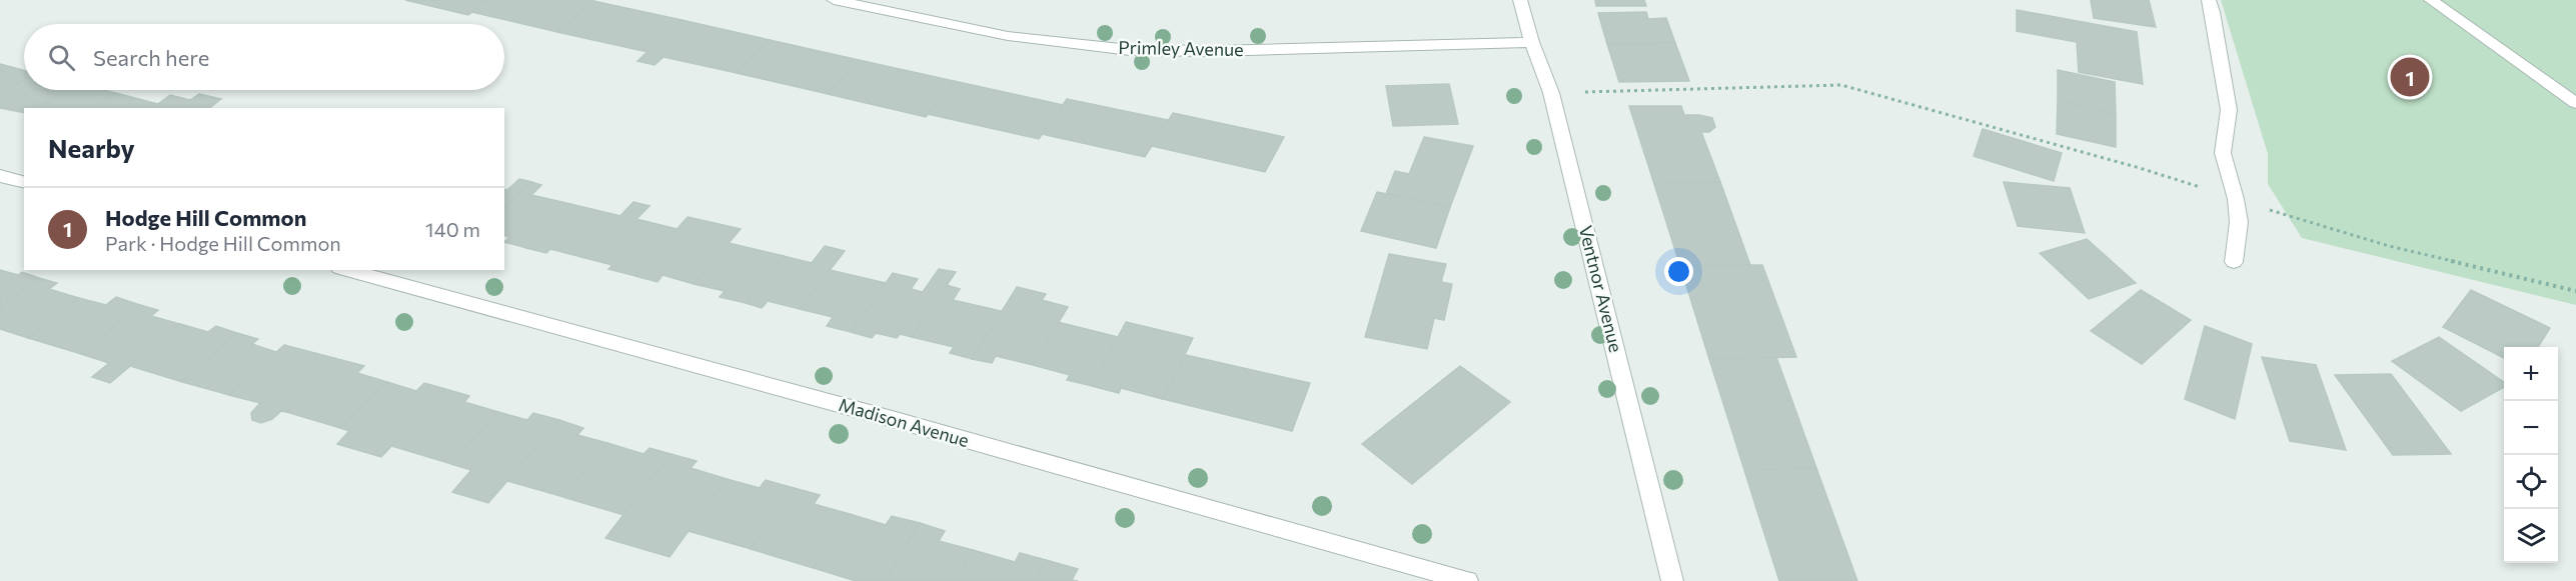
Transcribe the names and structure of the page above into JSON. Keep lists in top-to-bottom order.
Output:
{
  "streets": {
    "street": ["Primley Avenue", "Ventnor Avenue", "Madison Avenue"]
  },
  "crossings": [
    ["Primley Avenue", "Ventnor Avenue"]
  ],
  "page": {
    "search": "Search here",
    "pins": "1",
    "heading": "Nearby",
    "list": [
      {
        "mark": "1",
        "name": "Hodge Hill Common",
        "note": "Park · Hodge Hill Common",
        "value": "140 m"
      }
    ],
    "map_buttons": ["+", "−"]
  }
}
